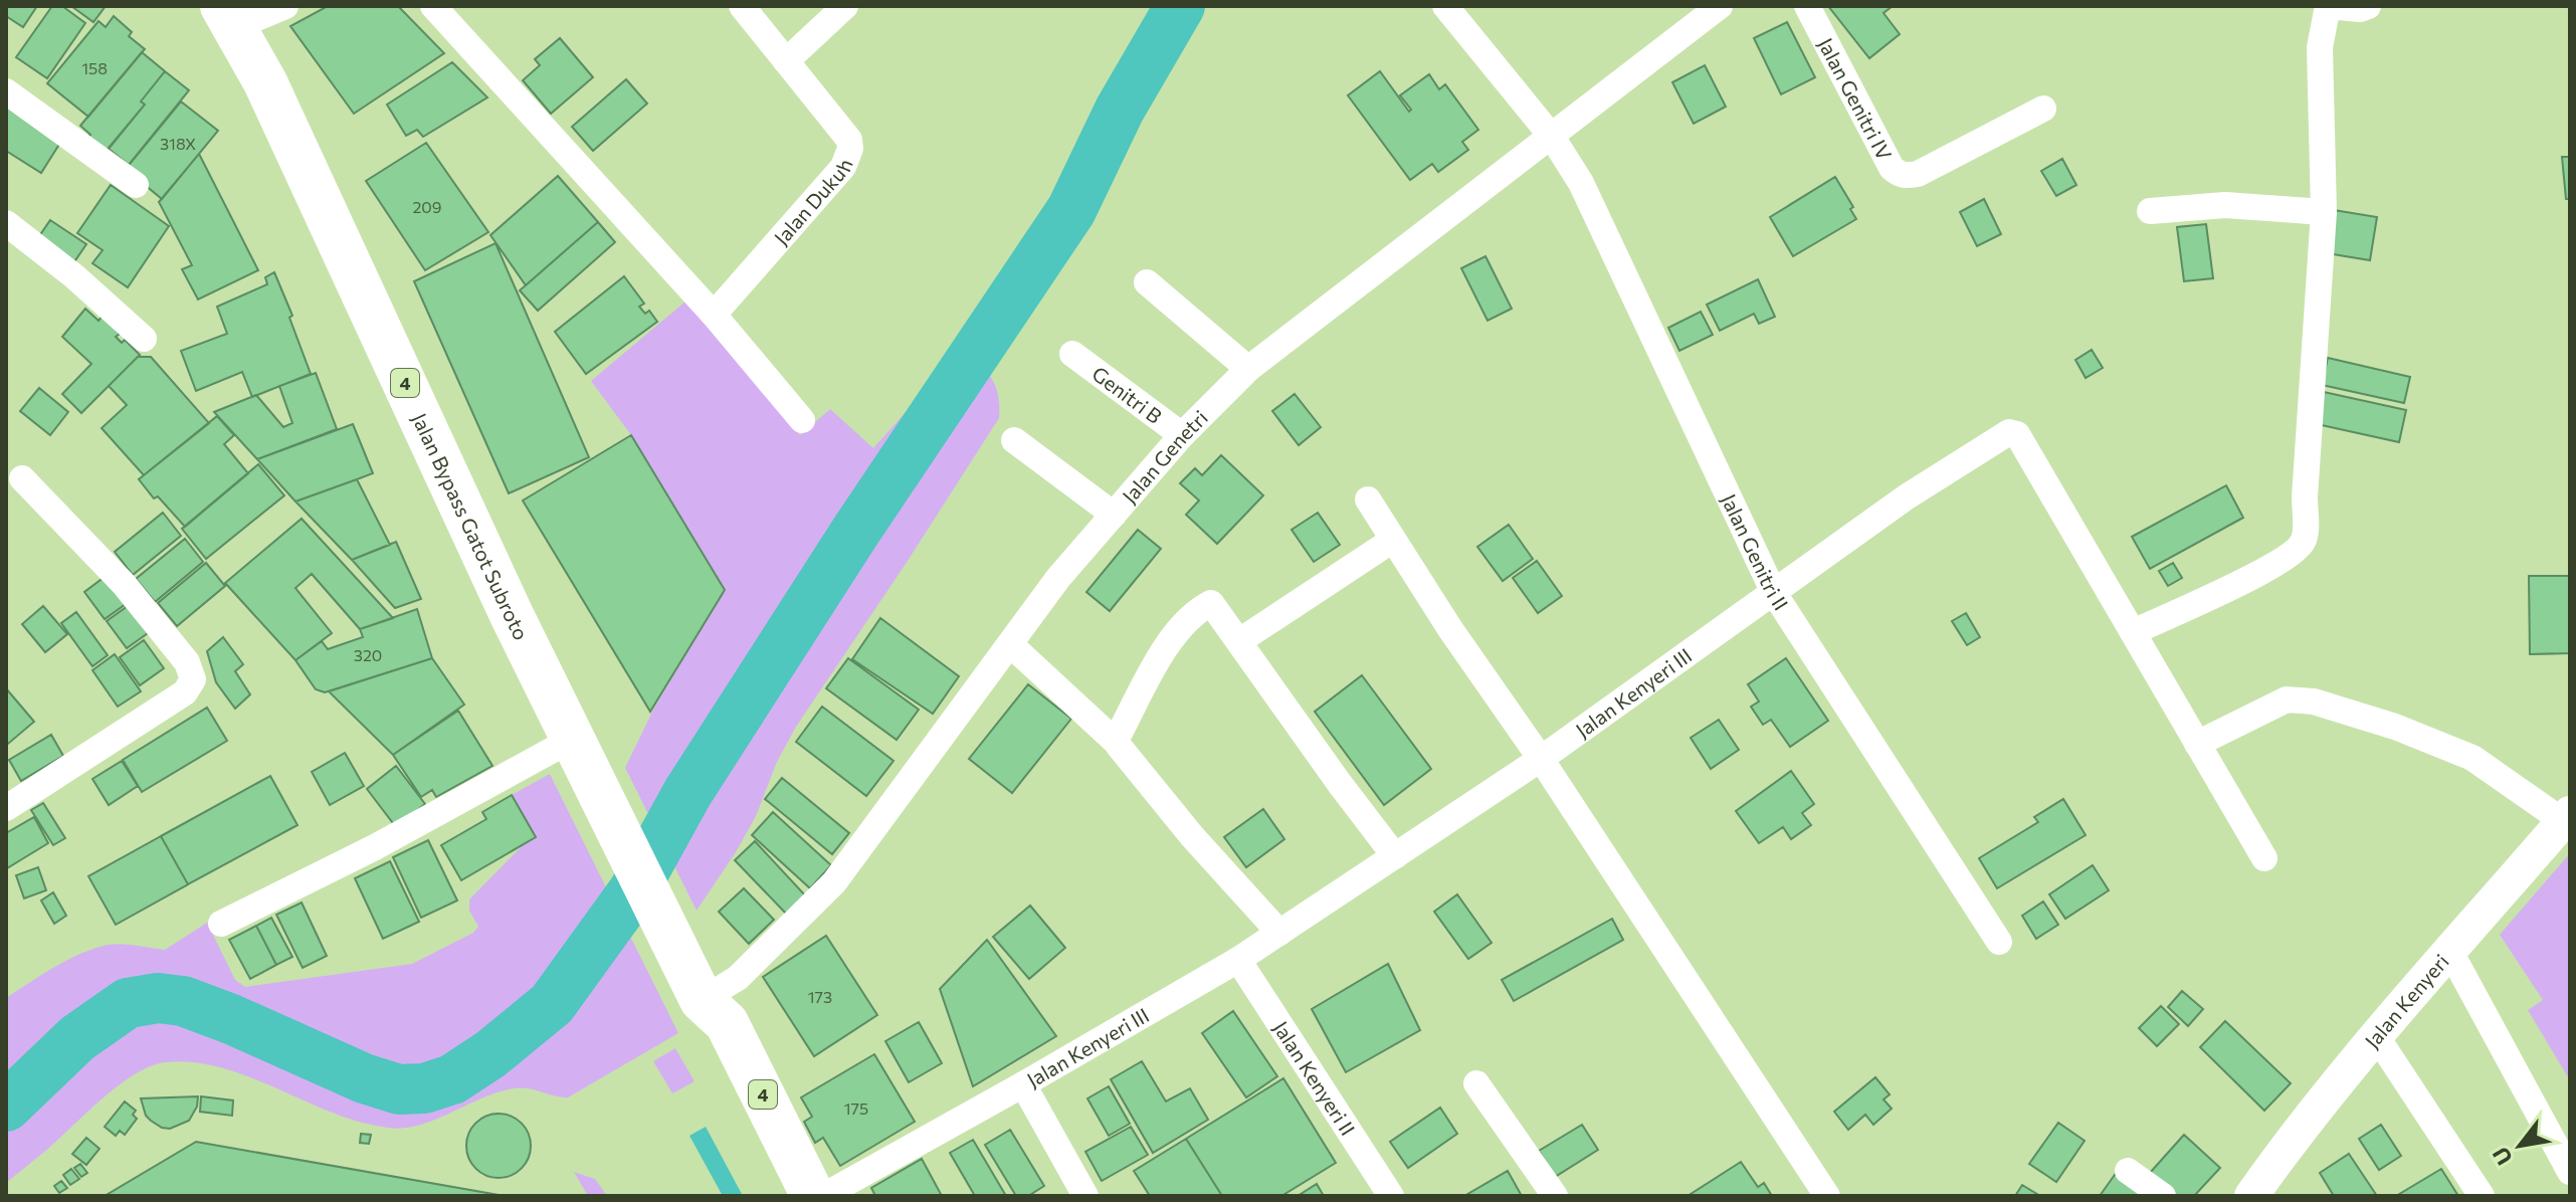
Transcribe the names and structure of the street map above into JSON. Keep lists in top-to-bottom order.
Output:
{
  "streets": {
    "highway": ["4", "Jalan Bypass Gatot Subroto"],
    "street": [
      "Jalan Genitri IV",
      "Jalan Dukuh",
      "Genitri B",
      "Jalan Genetri",
      "Jalan Genitri II",
      "Jalan Kenyeri III",
      "Jalan Kenyeri",
      "Jalan Kenyeri II"
    ]
  },
  "crossings": [
    ["Genitri B", "Jalan Genetri"],
    ["Jalan Genetri", "Jalan Bypass Gatot Subroto"],
    ["Jalan Genetri", "Jalan Genitri II"],
    ["Jalan Genitri II", "Jalan Kenyeri III"],
    ["Jalan Kenyeri III", "Jalan Kenyeri II"]
  ],
  "house_numbers": [
    "158",
    "318X",
    "209",
    "320",
    "173",
    "175"
  ],
  "north": "bottom left"
}
